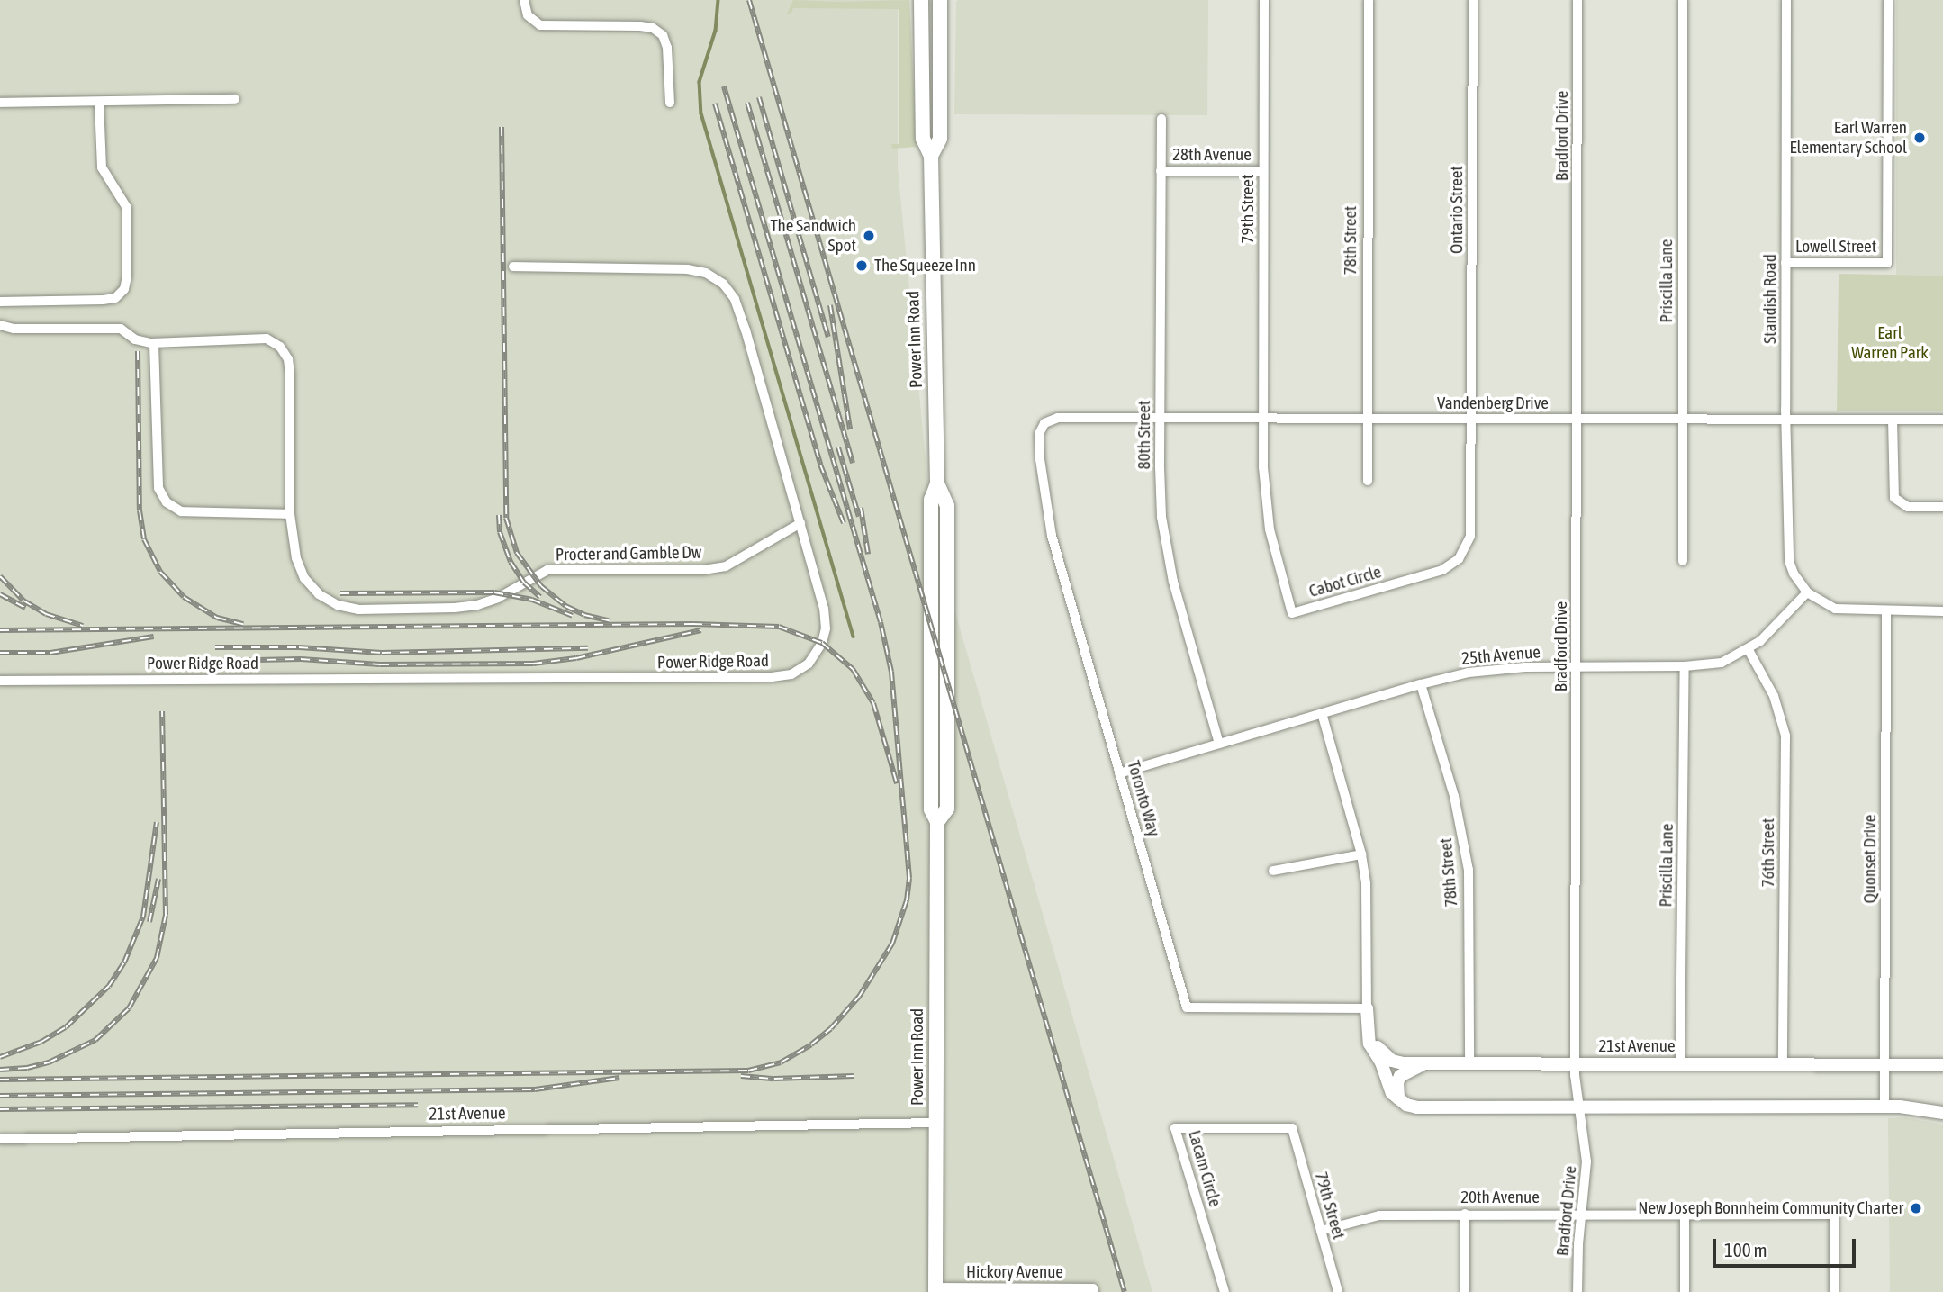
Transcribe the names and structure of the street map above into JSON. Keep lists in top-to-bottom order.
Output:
{
  "streets": {
    "main road": ["Power Inn Road"],
    "street": [
      "Bradford Drive",
      "28th Avenue",
      "79th Street",
      "Ontario Street",
      "78th Street",
      "Lowell Street",
      "Priscilla Lane",
      "Standish Road",
      "Vandenberg Drive",
      "80th Street",
      "Procter and Gamble Dw",
      "Cabot Circle",
      "25th Avenue",
      "Power Ridge Road",
      "Toronto Way",
      "76th Street",
      "Quonset Drive",
      "21st Avenue",
      "Lacam Circle",
      "20th Avenue",
      "Hickory Avenue"
    ]
  },
  "crossings": [
    ["Bradford Drive", "Vandenberg Drive"],
    ["Bradford Drive", "25th Avenue"],
    ["Bradford Drive", "21st Avenue"],
    ["Bradford Drive", "20th Avenue"],
    ["28th Avenue", "79th Street"],
    ["28th Avenue", "80th Street"],
    ["79th Street", "Vandenberg Drive"],
    ["79th Street", "Cabot Circle"],
    ["79th Street", "Lacam Circle"],
    ["79th Street", "20th Avenue"],
    ["Ontario Street", "Vandenberg Drive"],
    ["Ontario Street", "Cabot Circle"],
    ["78th Street", "Vandenberg Drive"],
    ["78th Street", "25th Avenue"],
    ["78th Street", "21st Avenue"],
    ["Lowell Street", "Standish Road"],
    ["Priscilla Lane", "Vandenberg Drive"],
    ["Priscilla Lane", "25th Avenue"],
    ["Priscilla Lane", "21st Avenue"],
    ["Standish Road", "Vandenberg Drive"],
    ["Standish Road", "25th Avenue"],
    ["Power Inn Road", "21st Avenue"],
    ["Power Inn Road", "Hickory Avenue"],
    ["Vandenberg Drive", "80th Street"],
    ["Vandenberg Drive", "Cabot Circle"],
    ["Vandenberg Drive", "Toronto Way"],
    ["80th Street", "25th Avenue"],
    ["Procter and Gamble Dw", "Power Ridge Road"],
    ["25th Avenue", "Toronto Way"],
    ["25th Avenue", "76th Street"],
    ["76th Street", "21st Avenue"],
    ["Quonset Drive", "21st Avenue"]
  ],
  "parks": ["Earl Warren Park"],
  "places": [
    "Earl Warren Elementary School",
    "The Sandwich Spot",
    "The Squeeze Inn",
    "New Joseph Bonnheim Community Charter"
  ],
  "scale_bar": "100 m"
}
